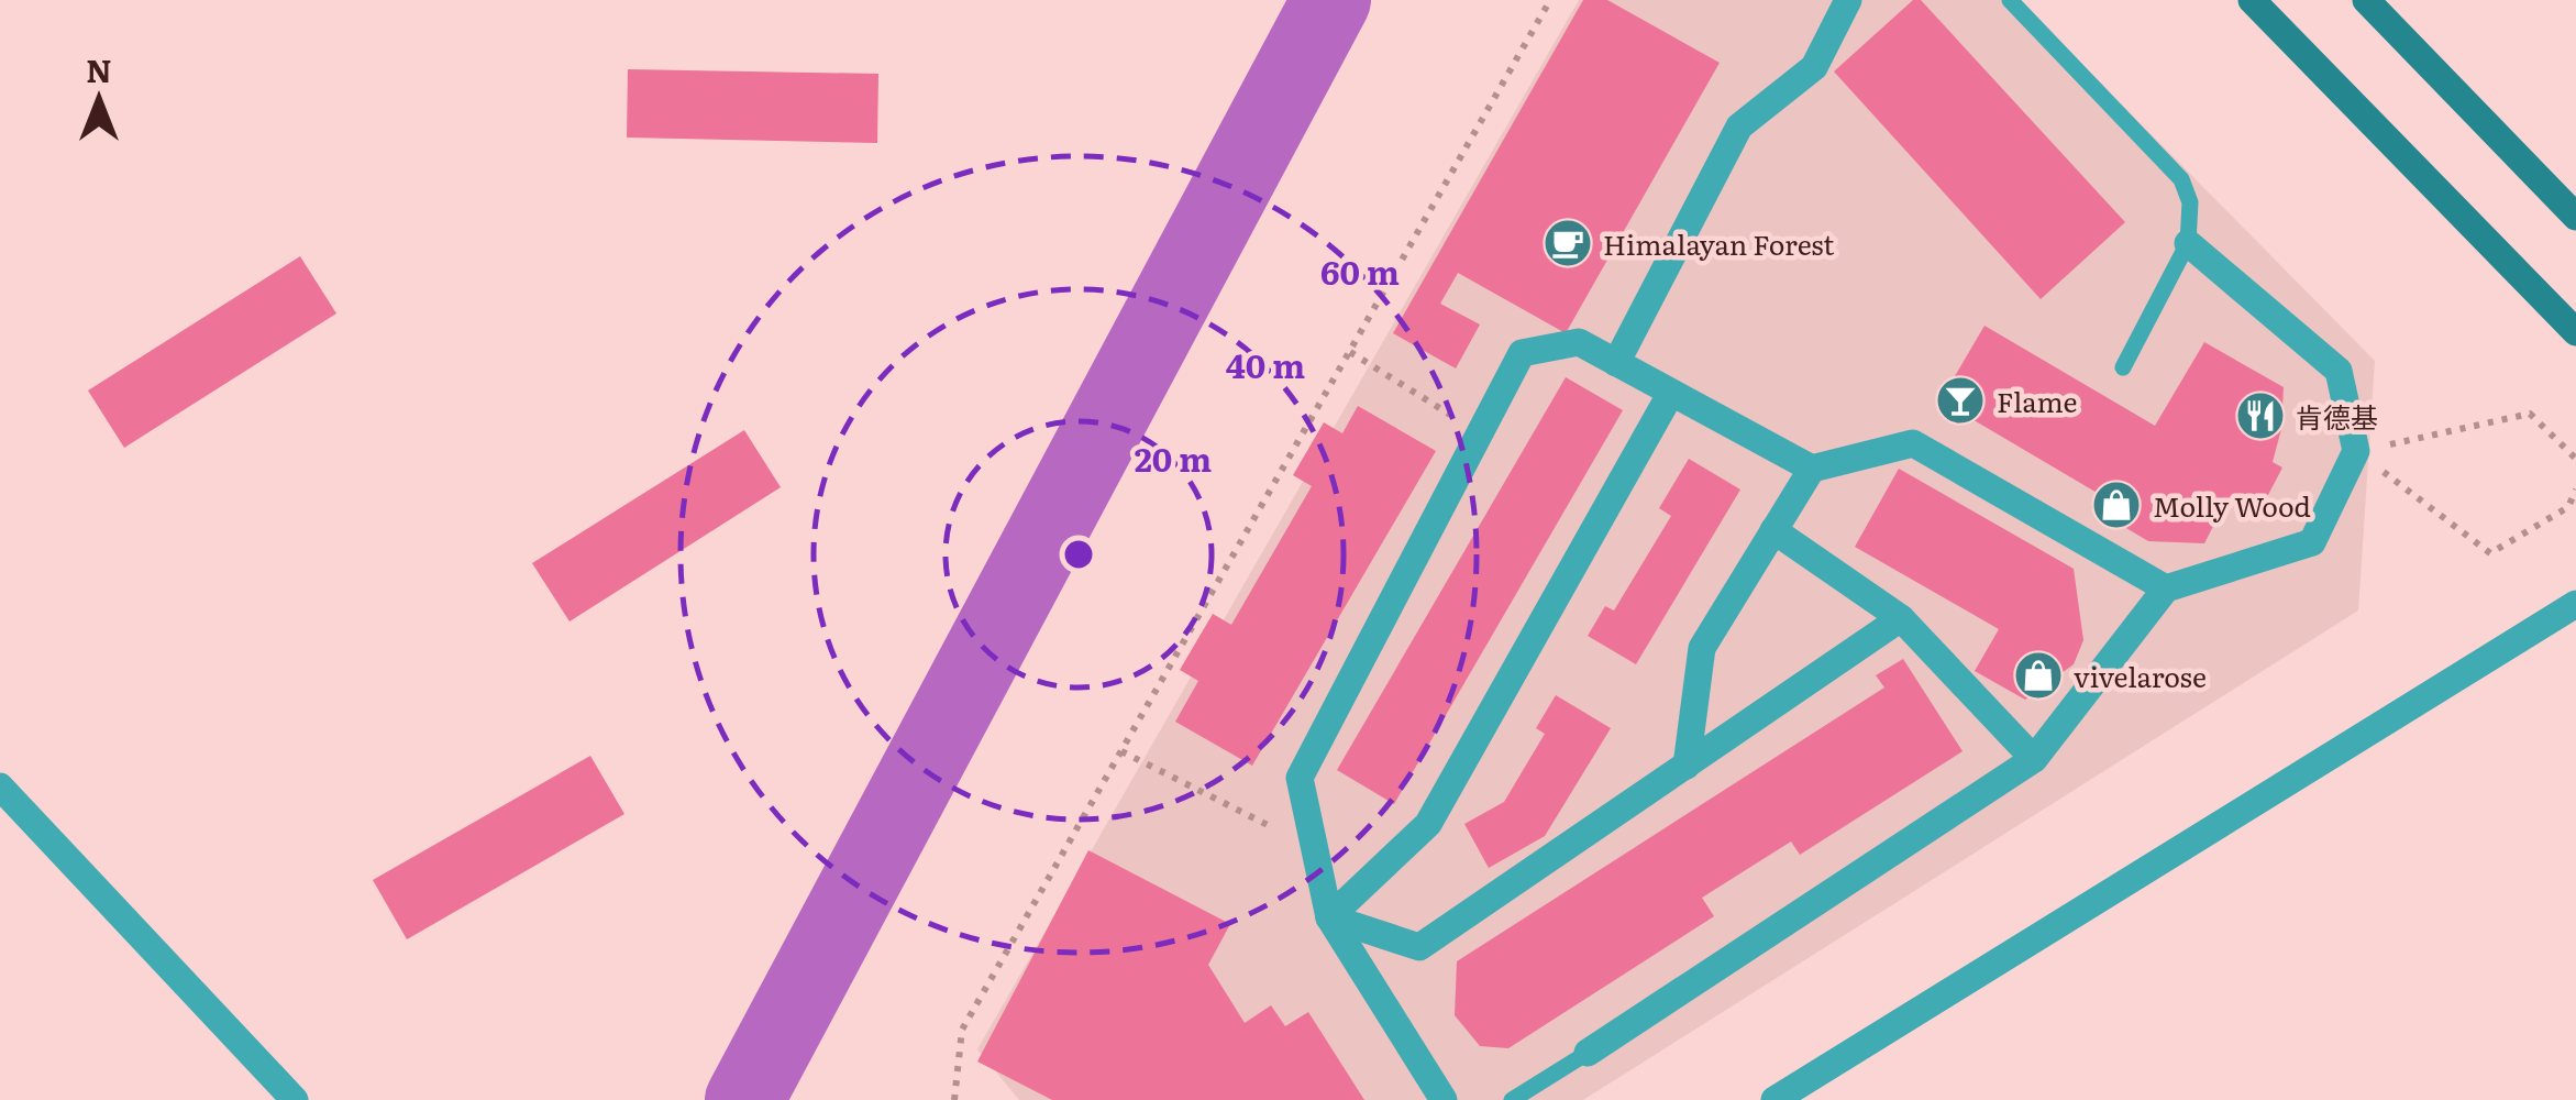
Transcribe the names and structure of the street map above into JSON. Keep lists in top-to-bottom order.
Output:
{
  "places": {
    "cafe": ["Himalayan Forest"],
    "bar": ["Flame"],
    "restaurant": ["肯德基"],
    "shop": ["Molly Wood", "vivelarose"]
  },
  "north": "top",
  "rings": ["60 m", "40 m", "20 m"]
}
